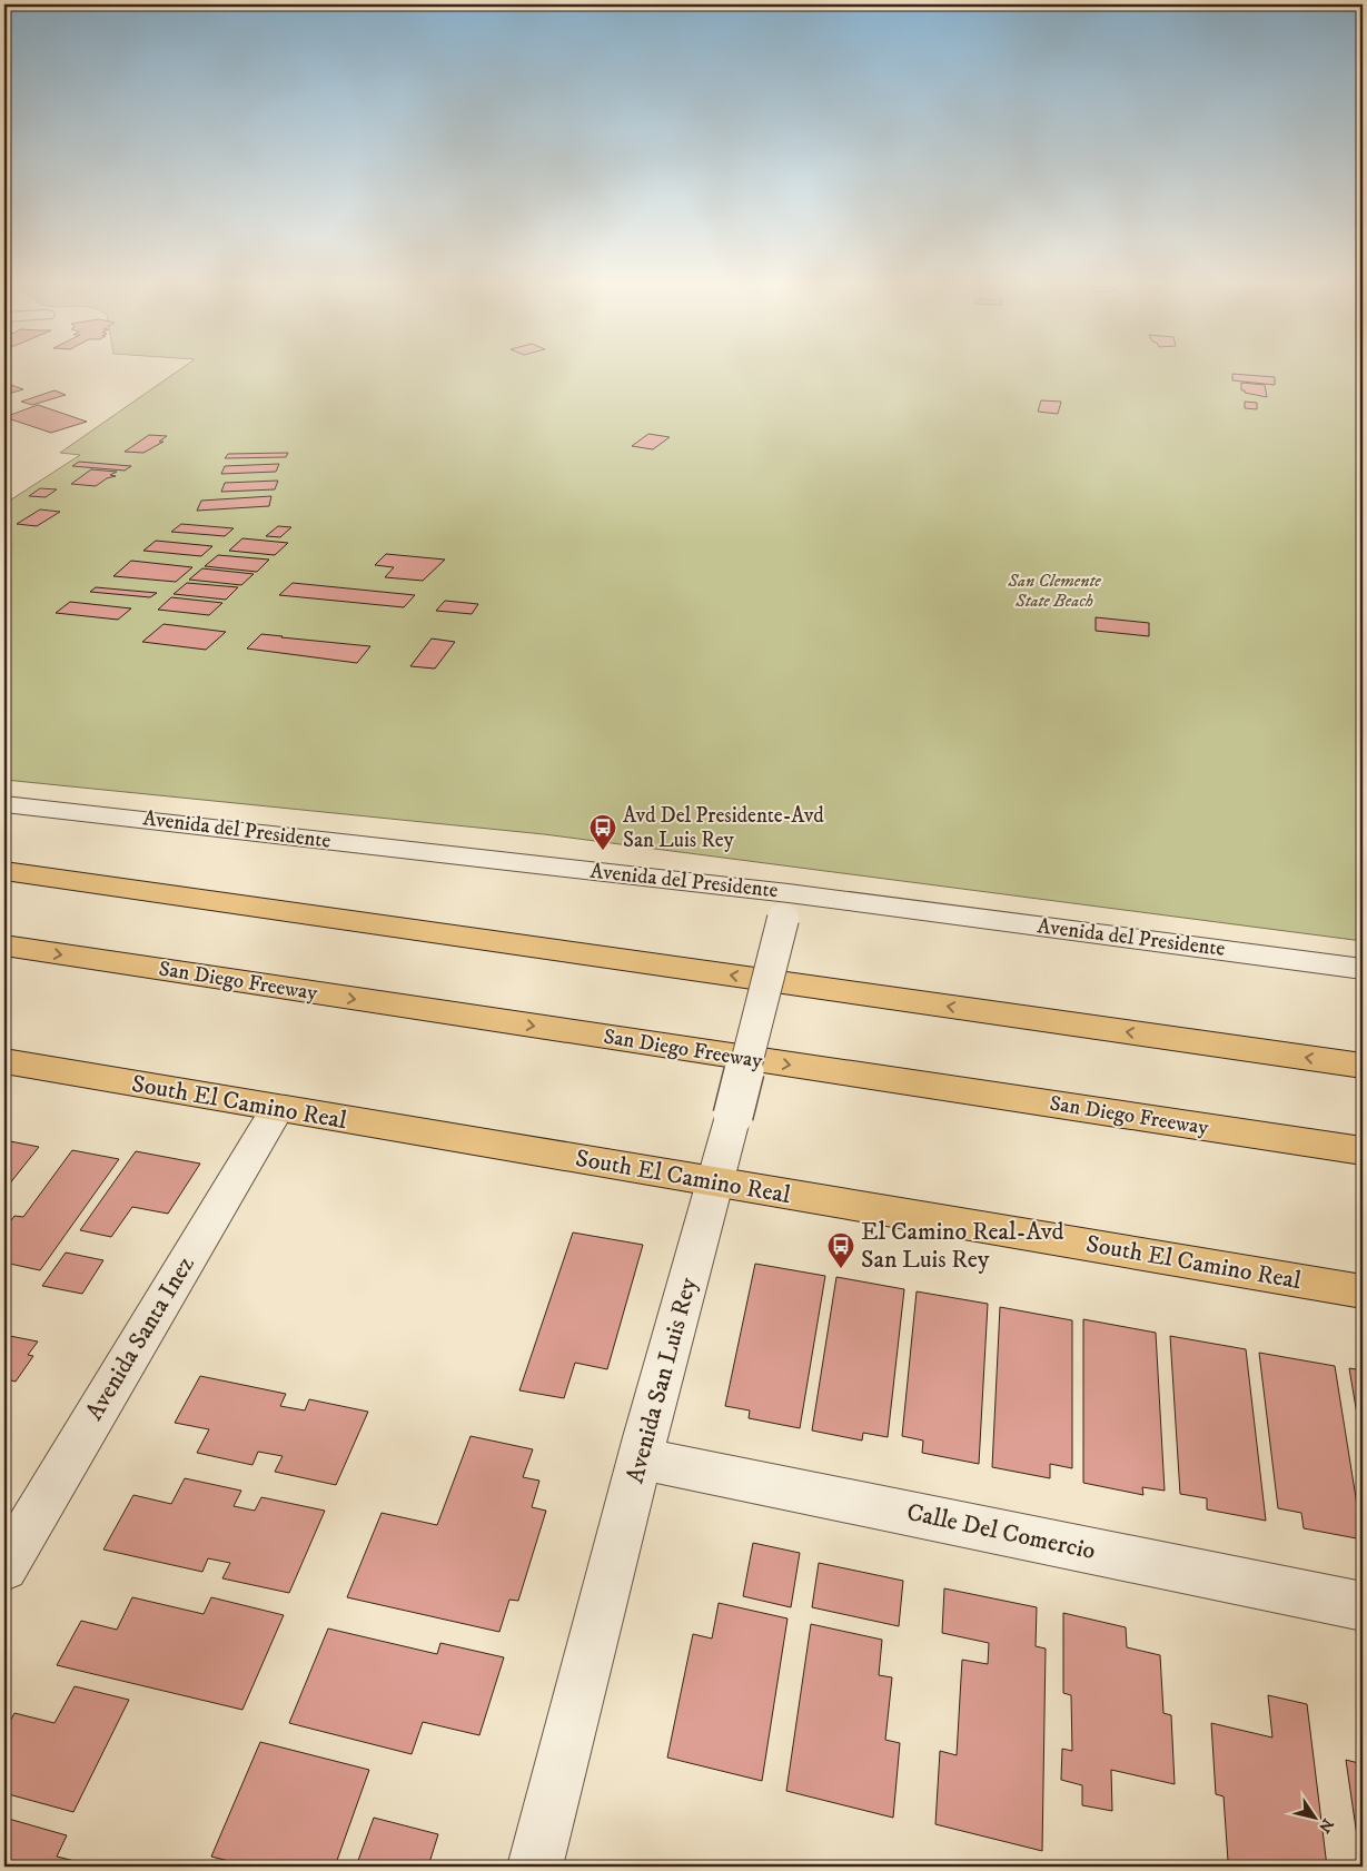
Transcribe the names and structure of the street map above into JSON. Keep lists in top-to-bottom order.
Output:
{
  "streets": {
    "main road": ["San Diego Freeway", "South El Camino Real"],
    "street": [
      "Avenida del Presidente",
      "Avenida Santa Inez",
      "Avenida San Luis Rey",
      "Calle Del Comercio"
    ]
  },
  "crossings": [
    ["Avenida del Presidente", "Avenida San Luis Rey"],
    ["South El Camino Real", "Avenida Santa Inez"],
    ["South El Camino Real", "Avenida San Luis Rey"],
    ["Avenida San Luis Rey", "Calle Del Comercio"]
  ],
  "parks": ["San Clemente State Beach"],
  "places": {
    "bus stop": ["Avd Del Presidente-Avd San Luis Rey", "El Camino Real-Avd San Luis Rey"]
  },
  "north": "bottom right"
}
